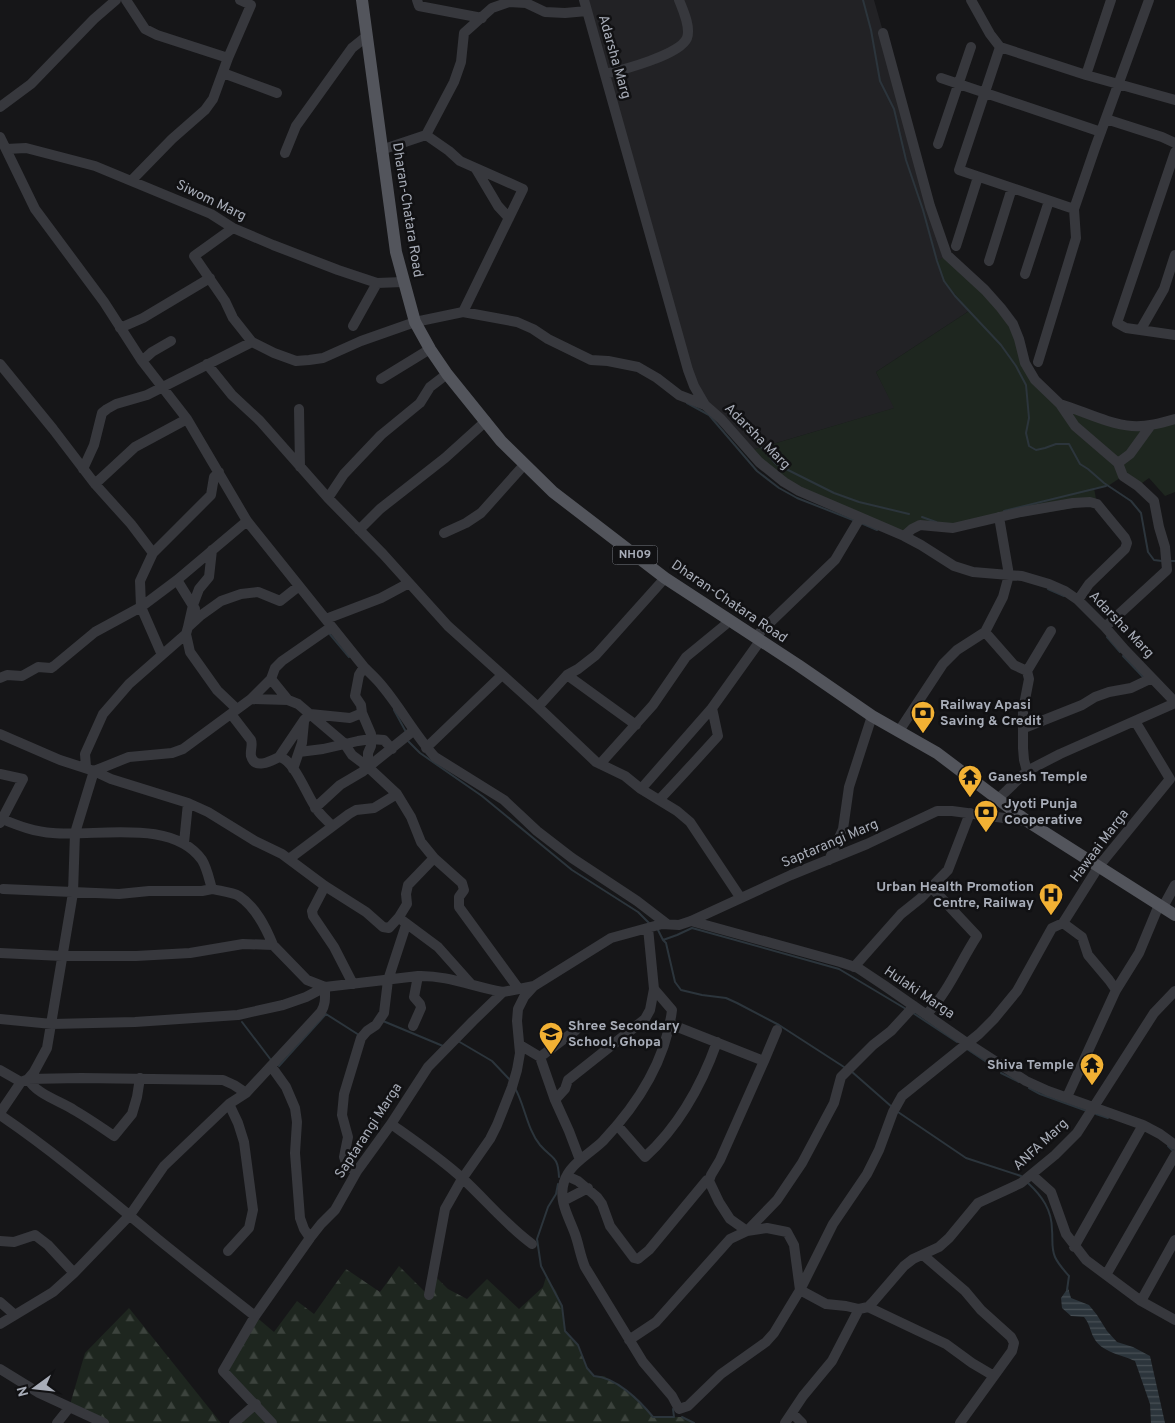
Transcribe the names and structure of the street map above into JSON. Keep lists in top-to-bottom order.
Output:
{
  "streets": {
    "main road": ["Dharan-Chatara Road", "NH09"],
    "street": [
      "Adarsha Marg",
      "Siwom Marg",
      "Saptarangi Marg",
      "Hawaai Marga",
      "Hulaki Marga",
      "Saptarangi Marga",
      "ANFA Marg"
    ]
  },
  "crossings": [
    ["Siwom Marg", "Dharan-Chatara Road"],
    ["Dharan-Chatara Road", "Saptarangi Marg"],
    ["Dharan-Chatara Road", "Hawaai Marga"],
    ["Saptarangi Marg", "Hulaki Marga"],
    ["Hawaai Marga", "Hulaki Marga"],
    ["Hulaki Marga", "ANFA Marg"]
  ],
  "places": {
    "bank": ["Railway Apasi Saving & Credit", "Jyoti Punja Cooperative"],
    "temple": ["Ganesh Temple", "Shiva Temple"],
    "hospital": ["Urban Health Promotion Centre, Railway"],
    "school or university": ["Shree Secondary School, Ghopa"]
  },
  "north": "left"
}
